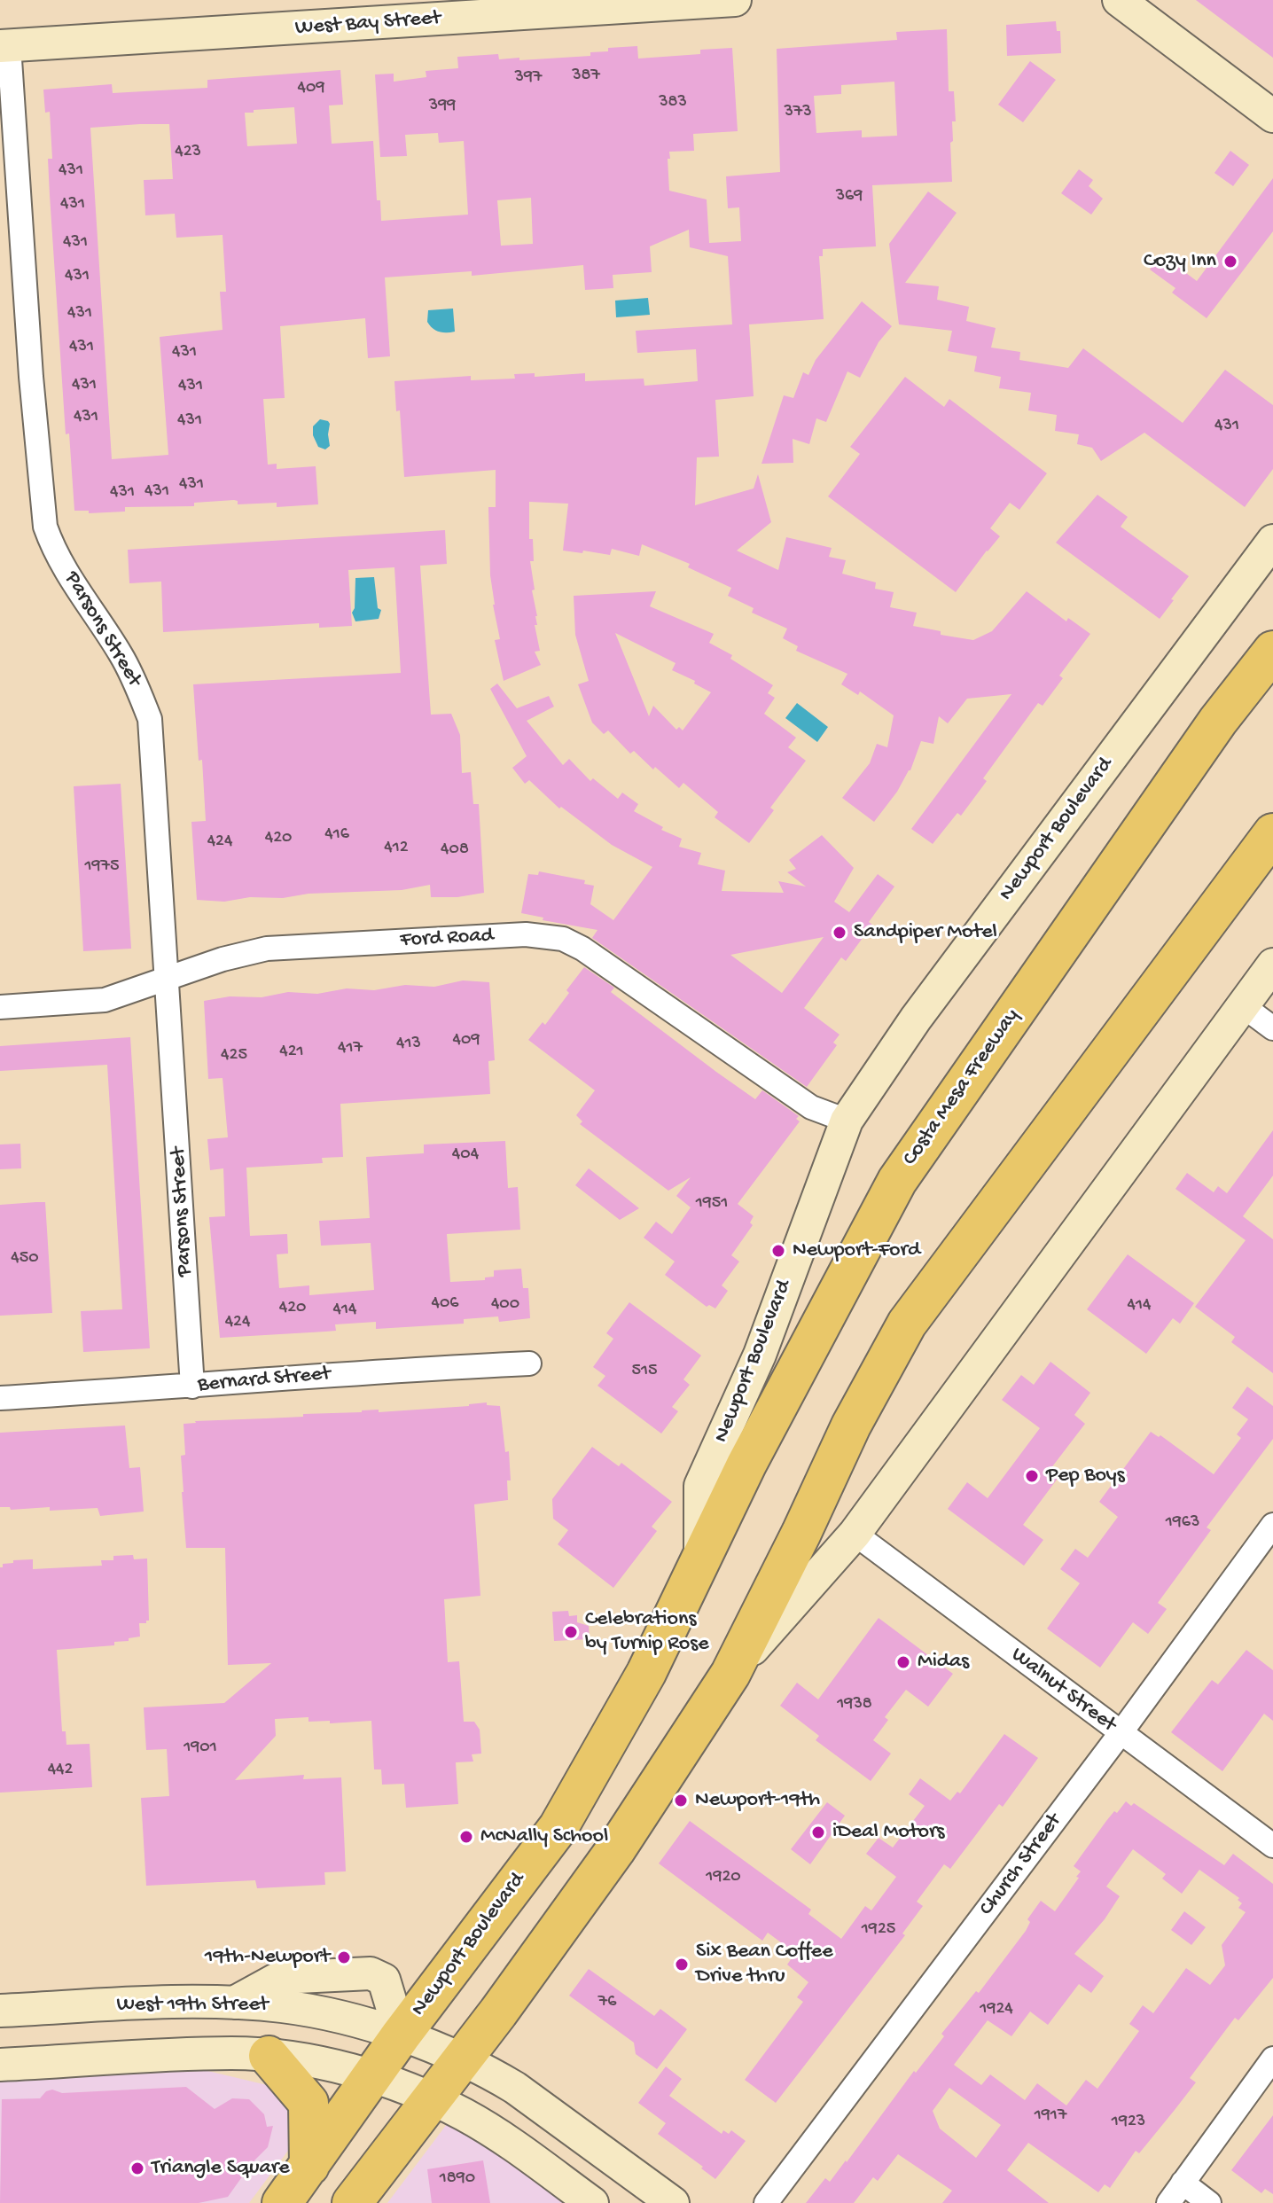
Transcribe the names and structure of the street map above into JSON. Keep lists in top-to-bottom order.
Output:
{
  "streets": {
    "highway": ["Newport Boulevard", "Costa Mesa Freeway"],
    "main road": ["West Bay Street", "West 19th Street"],
    "street": [
      "Parsons Street",
      "Ford Road",
      "Bernard Street",
      "Walnut Street",
      "Church Street"
    ]
  },
  "crossings": [
    ["West Bay Street", "Parsons Street"],
    ["Parsons Street", "Ford Road"],
    ["Parsons Street", "Bernard Street"],
    ["Newport Boulevard", "Ford Road"],
    ["Newport Boulevard", "Costa Mesa Freeway"],
    ["Newport Boulevard", "West 19th Street"],
    ["Walnut Street", "Church Street"]
  ],
  "places": [
    "Cozy Inn",
    "Sandpiper Motel",
    "Newport-Ford",
    "Pep Boys",
    "Celebrations by Turnip Rose",
    "Midas",
    "Newport-19th",
    "iDeal Motors",
    "McNally School",
    "19th-Newport",
    "Six Bean Coffee Drive thru",
    "Triangle Square"
  ],
  "house_numbers": [
    "387",
    "397",
    "409",
    "383",
    "399",
    "373",
    "423",
    "431",
    "369",
    "431",
    "431",
    "431",
    "431",
    "431",
    "431",
    "431",
    "431",
    "431",
    "431",
    "431",
    "431",
    "431",
    "431",
    "416",
    "420",
    "424",
    "412",
    "408",
    "1975",
    "409",
    "413",
    "417",
    "421",
    "425",
    "404",
    "1951",
    "450",
    "406",
    "400",
    "414",
    "420",
    "414",
    "424",
    "515",
    "1963",
    "1938",
    "1901",
    "442",
    "1920",
    "1925",
    "76",
    "1924",
    "1917",
    "1923",
    "1890"
  ]
}
